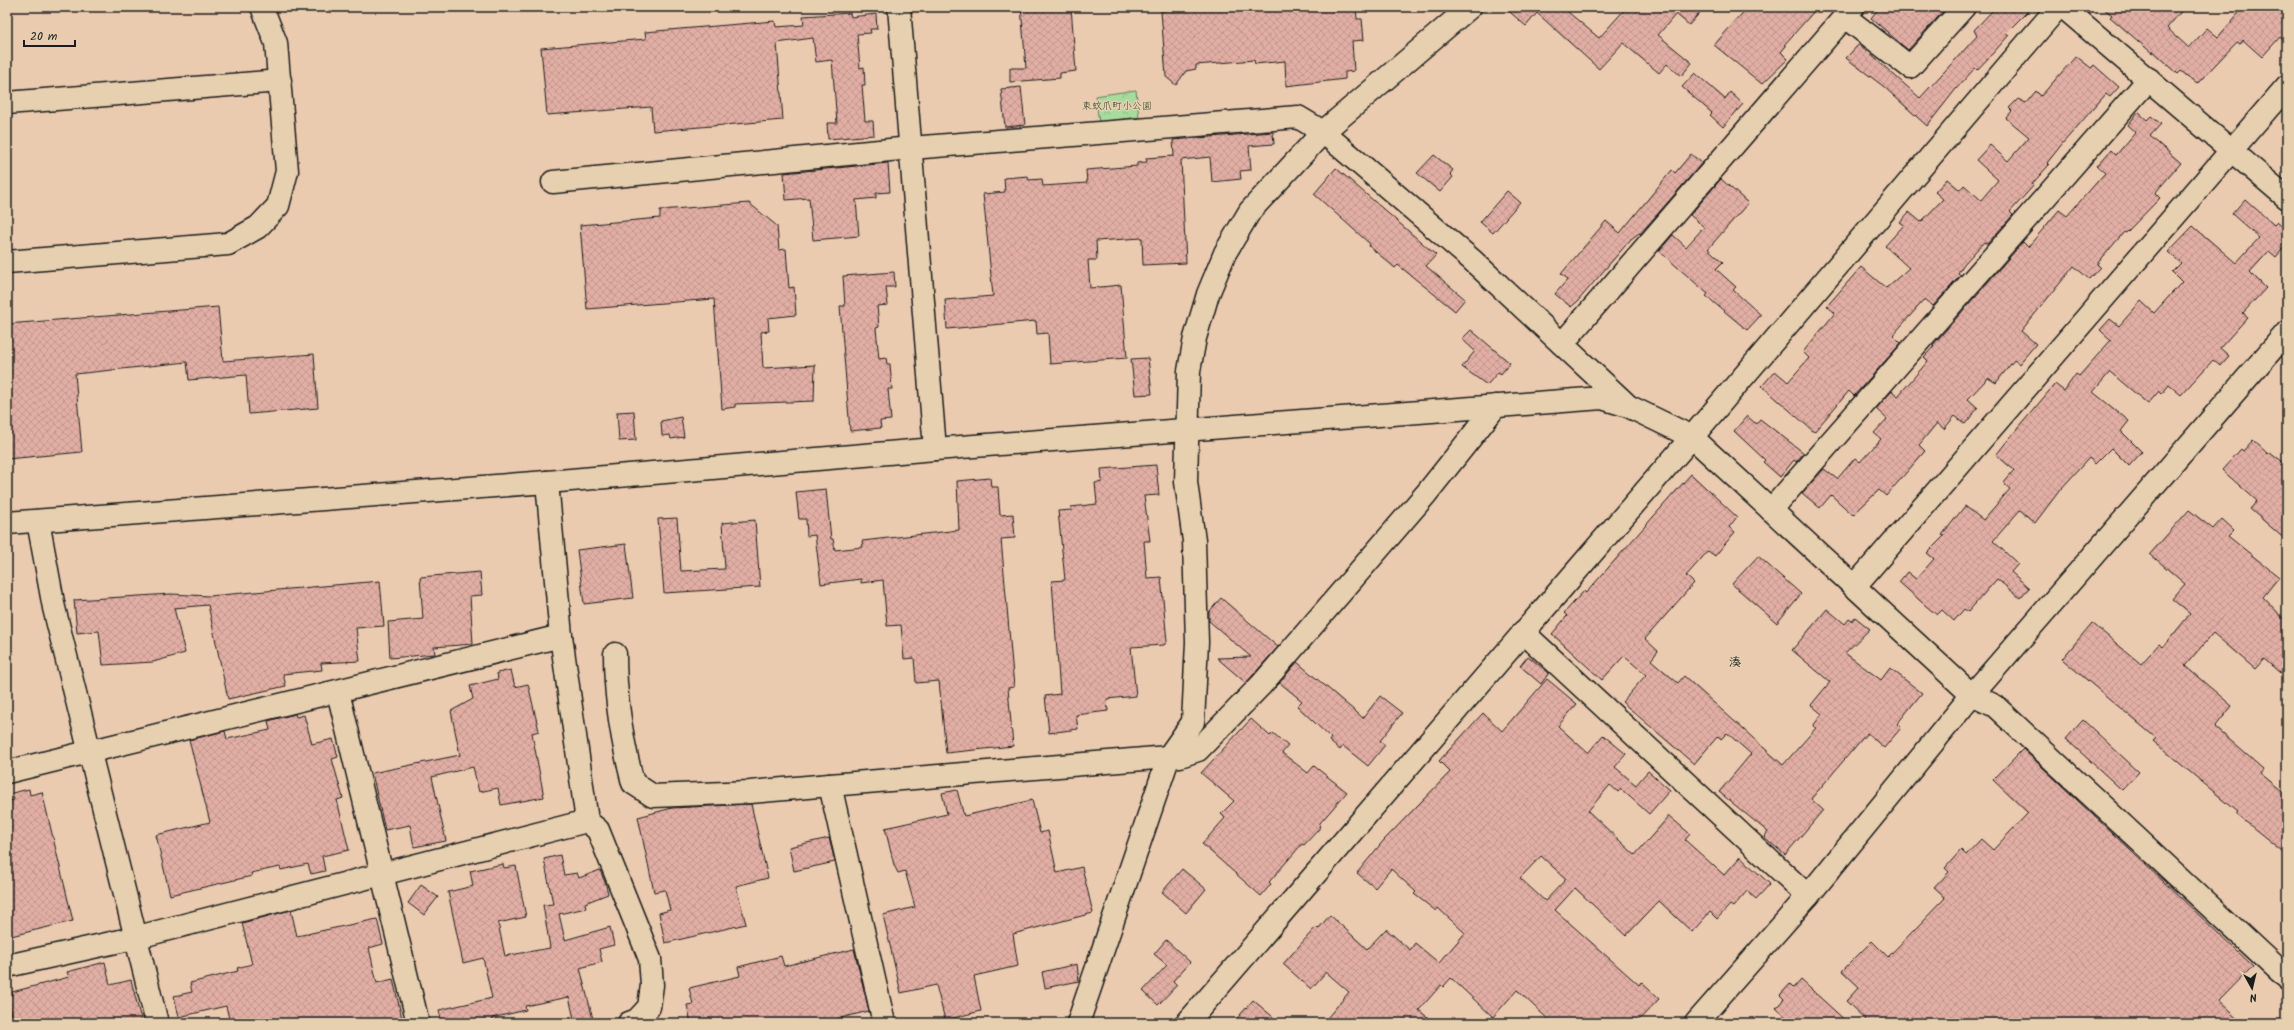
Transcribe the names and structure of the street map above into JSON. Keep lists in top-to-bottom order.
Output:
{
  "districts": ["湊"],
  "parks": ["東蚊爪町小公園"],
  "scale_bar": "20 m",
  "north": "bottom"
}
